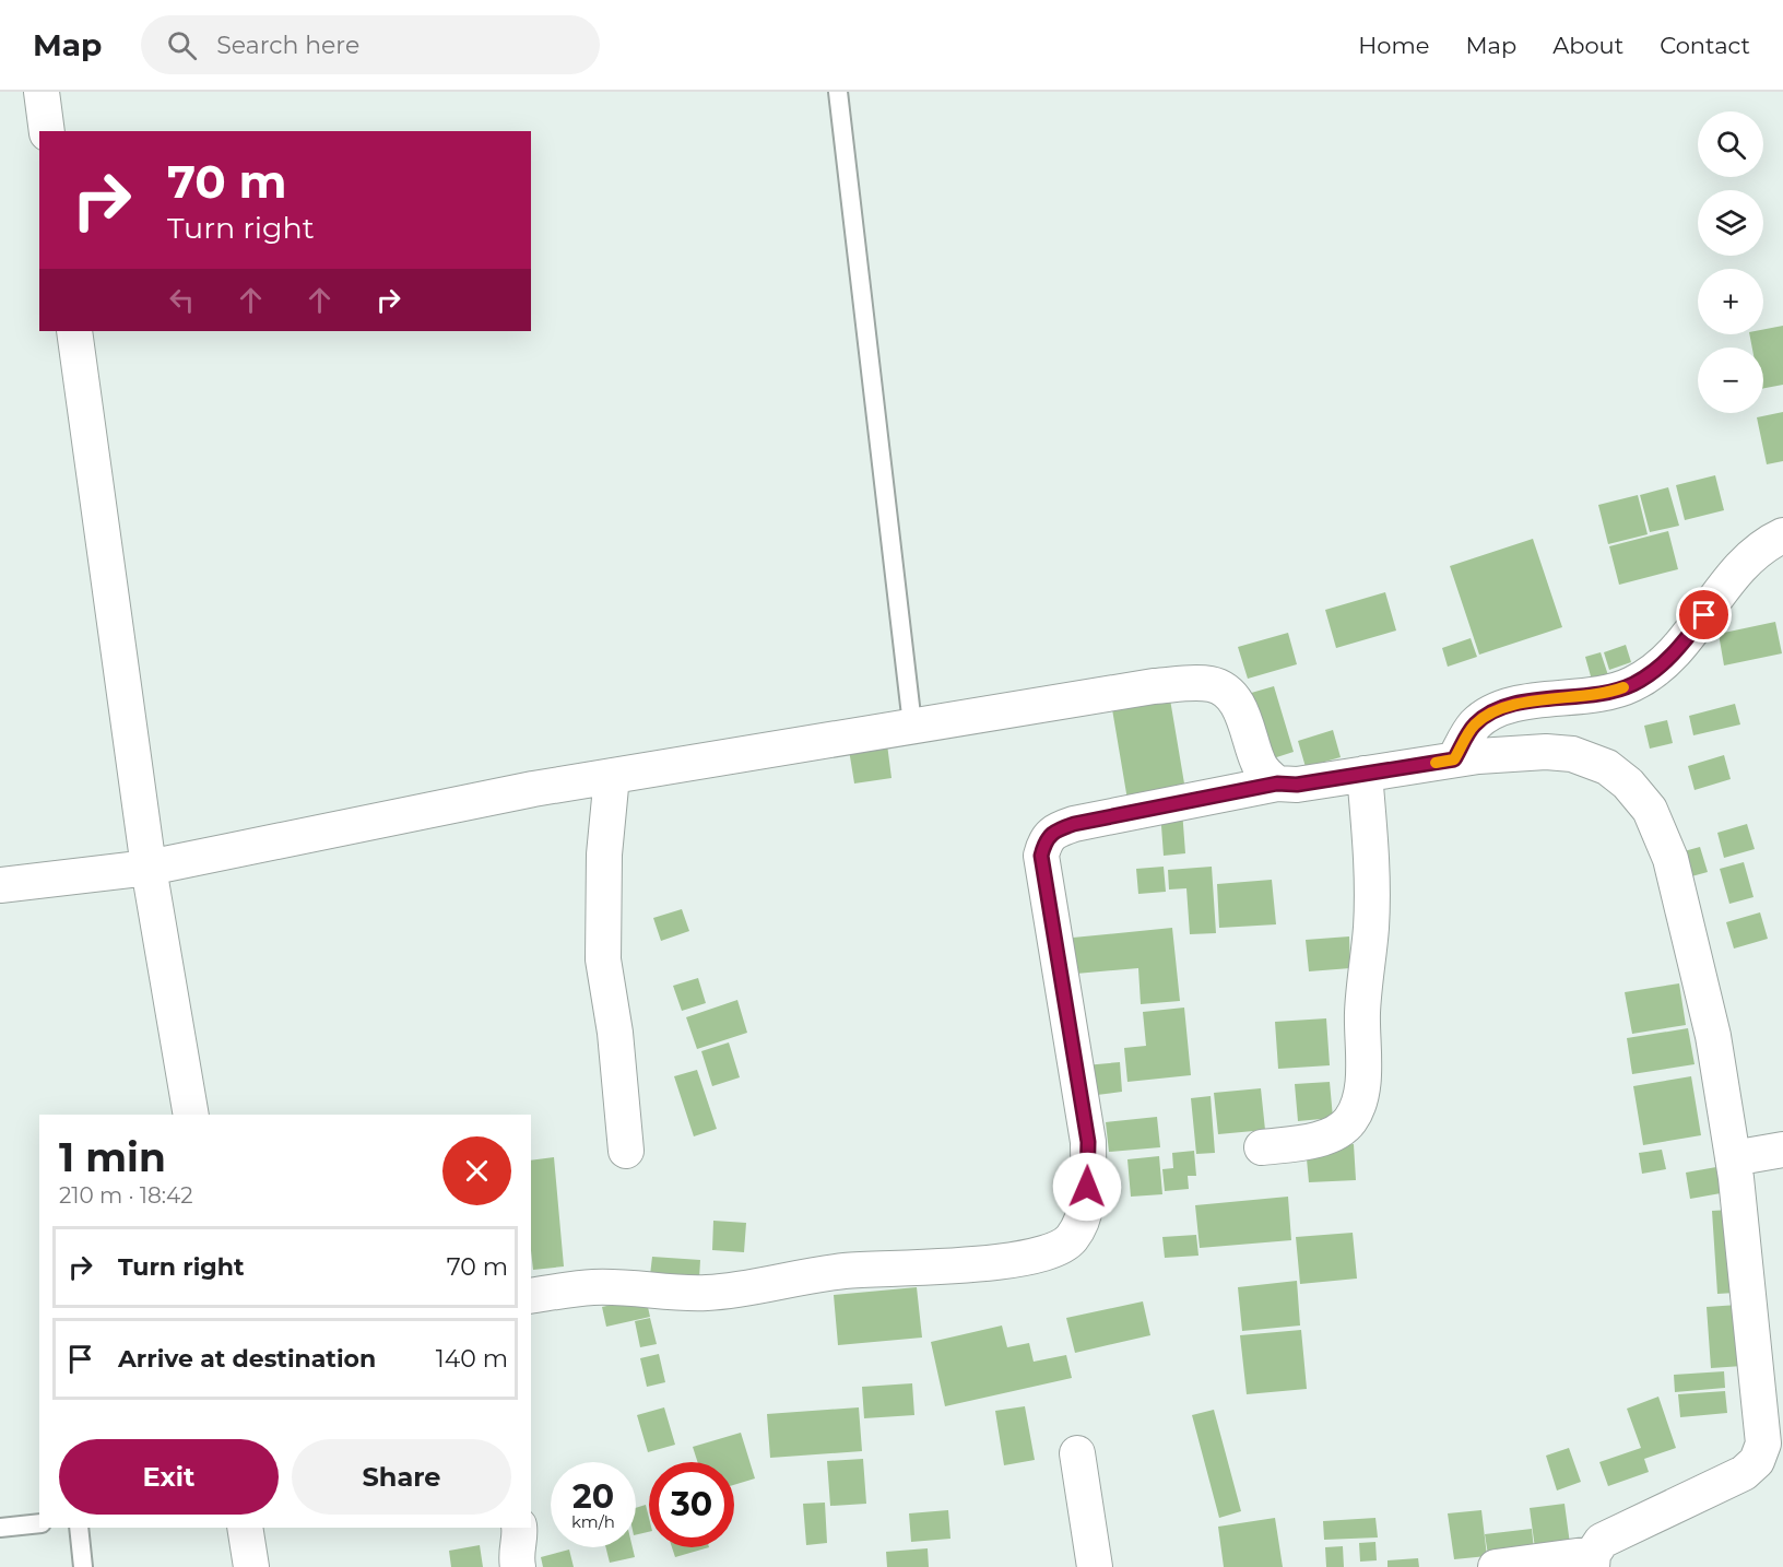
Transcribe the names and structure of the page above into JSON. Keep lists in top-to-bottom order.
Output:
{
  "page": {
    "header": "Map",
    "search": "Search here",
    "nav": [
      "Home",
      "Map",
      "About",
      "Contact"
    ],
    "map_buttons": ["+", "−"],
    "turn": ["70 m", "Turn right"],
    "heading": ["1 min", "210 m · 18:42"],
    "list": [
      {
        "name": "Turn right",
        "value": "70 m"
      },
      {
        "name": "Arrive at destination",
        "value": "140 m"
      }
    ],
    "buttons": ["Exit", "Share"],
    "speed": "20 km/h",
    "limit": "30"
  }
}
